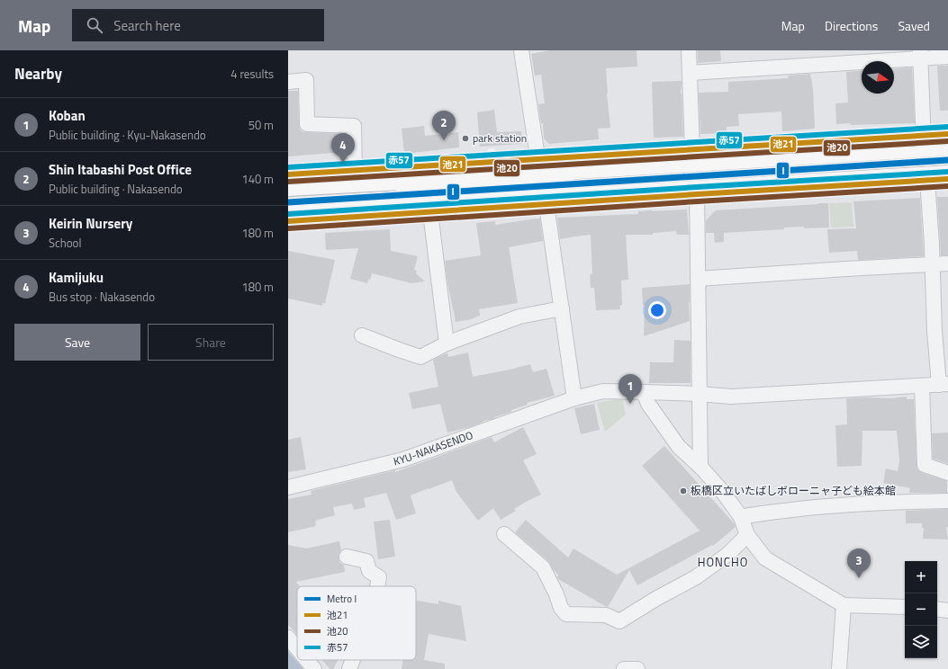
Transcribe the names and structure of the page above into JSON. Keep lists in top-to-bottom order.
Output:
{
  "streets": {
    "street": ["KYU-NAKASENDO"]
  },
  "districts": ["HONCHO"],
  "places": ["park station", "板橋区立いたばしボローニャ子ども絵本館"],
  "lines": [
    "transit line 赤57",
    "transit line 池21",
    "transit line 池20",
    "metro line I"
  ],
  "legend": [
    "Metro I",
    "池21",
    "池20",
    "赤57"
  ],
  "north": "right",
  "page": {
    "header": "Map",
    "search": "Search here",
    "nav": ["Map", "Directions", "Saved"],
    "heading": ["Nearby", "4 results"],
    "list": [
      {
        "mark": "1",
        "name": "Koban",
        "note": "Public building · Kyu-Nakasendo",
        "value": "50 m"
      },
      {
        "mark": "2",
        "name": "Shin Itabashi Post Office",
        "note": "Public building · Nakasendo",
        "value": "140 m"
      },
      {
        "mark": "3",
        "name": "Keirin Nursery",
        "note": "School",
        "value": "180 m"
      },
      {
        "mark": "4",
        "name": "Kamijuku",
        "note": "Bus stop · Nakasendo",
        "value": "180 m"
      }
    ],
    "pins": [
      "2",
      "4",
      "1",
      "3"
    ],
    "buttons": ["Save", "Share"],
    "map_buttons": ["+", "−"]
  }
}
